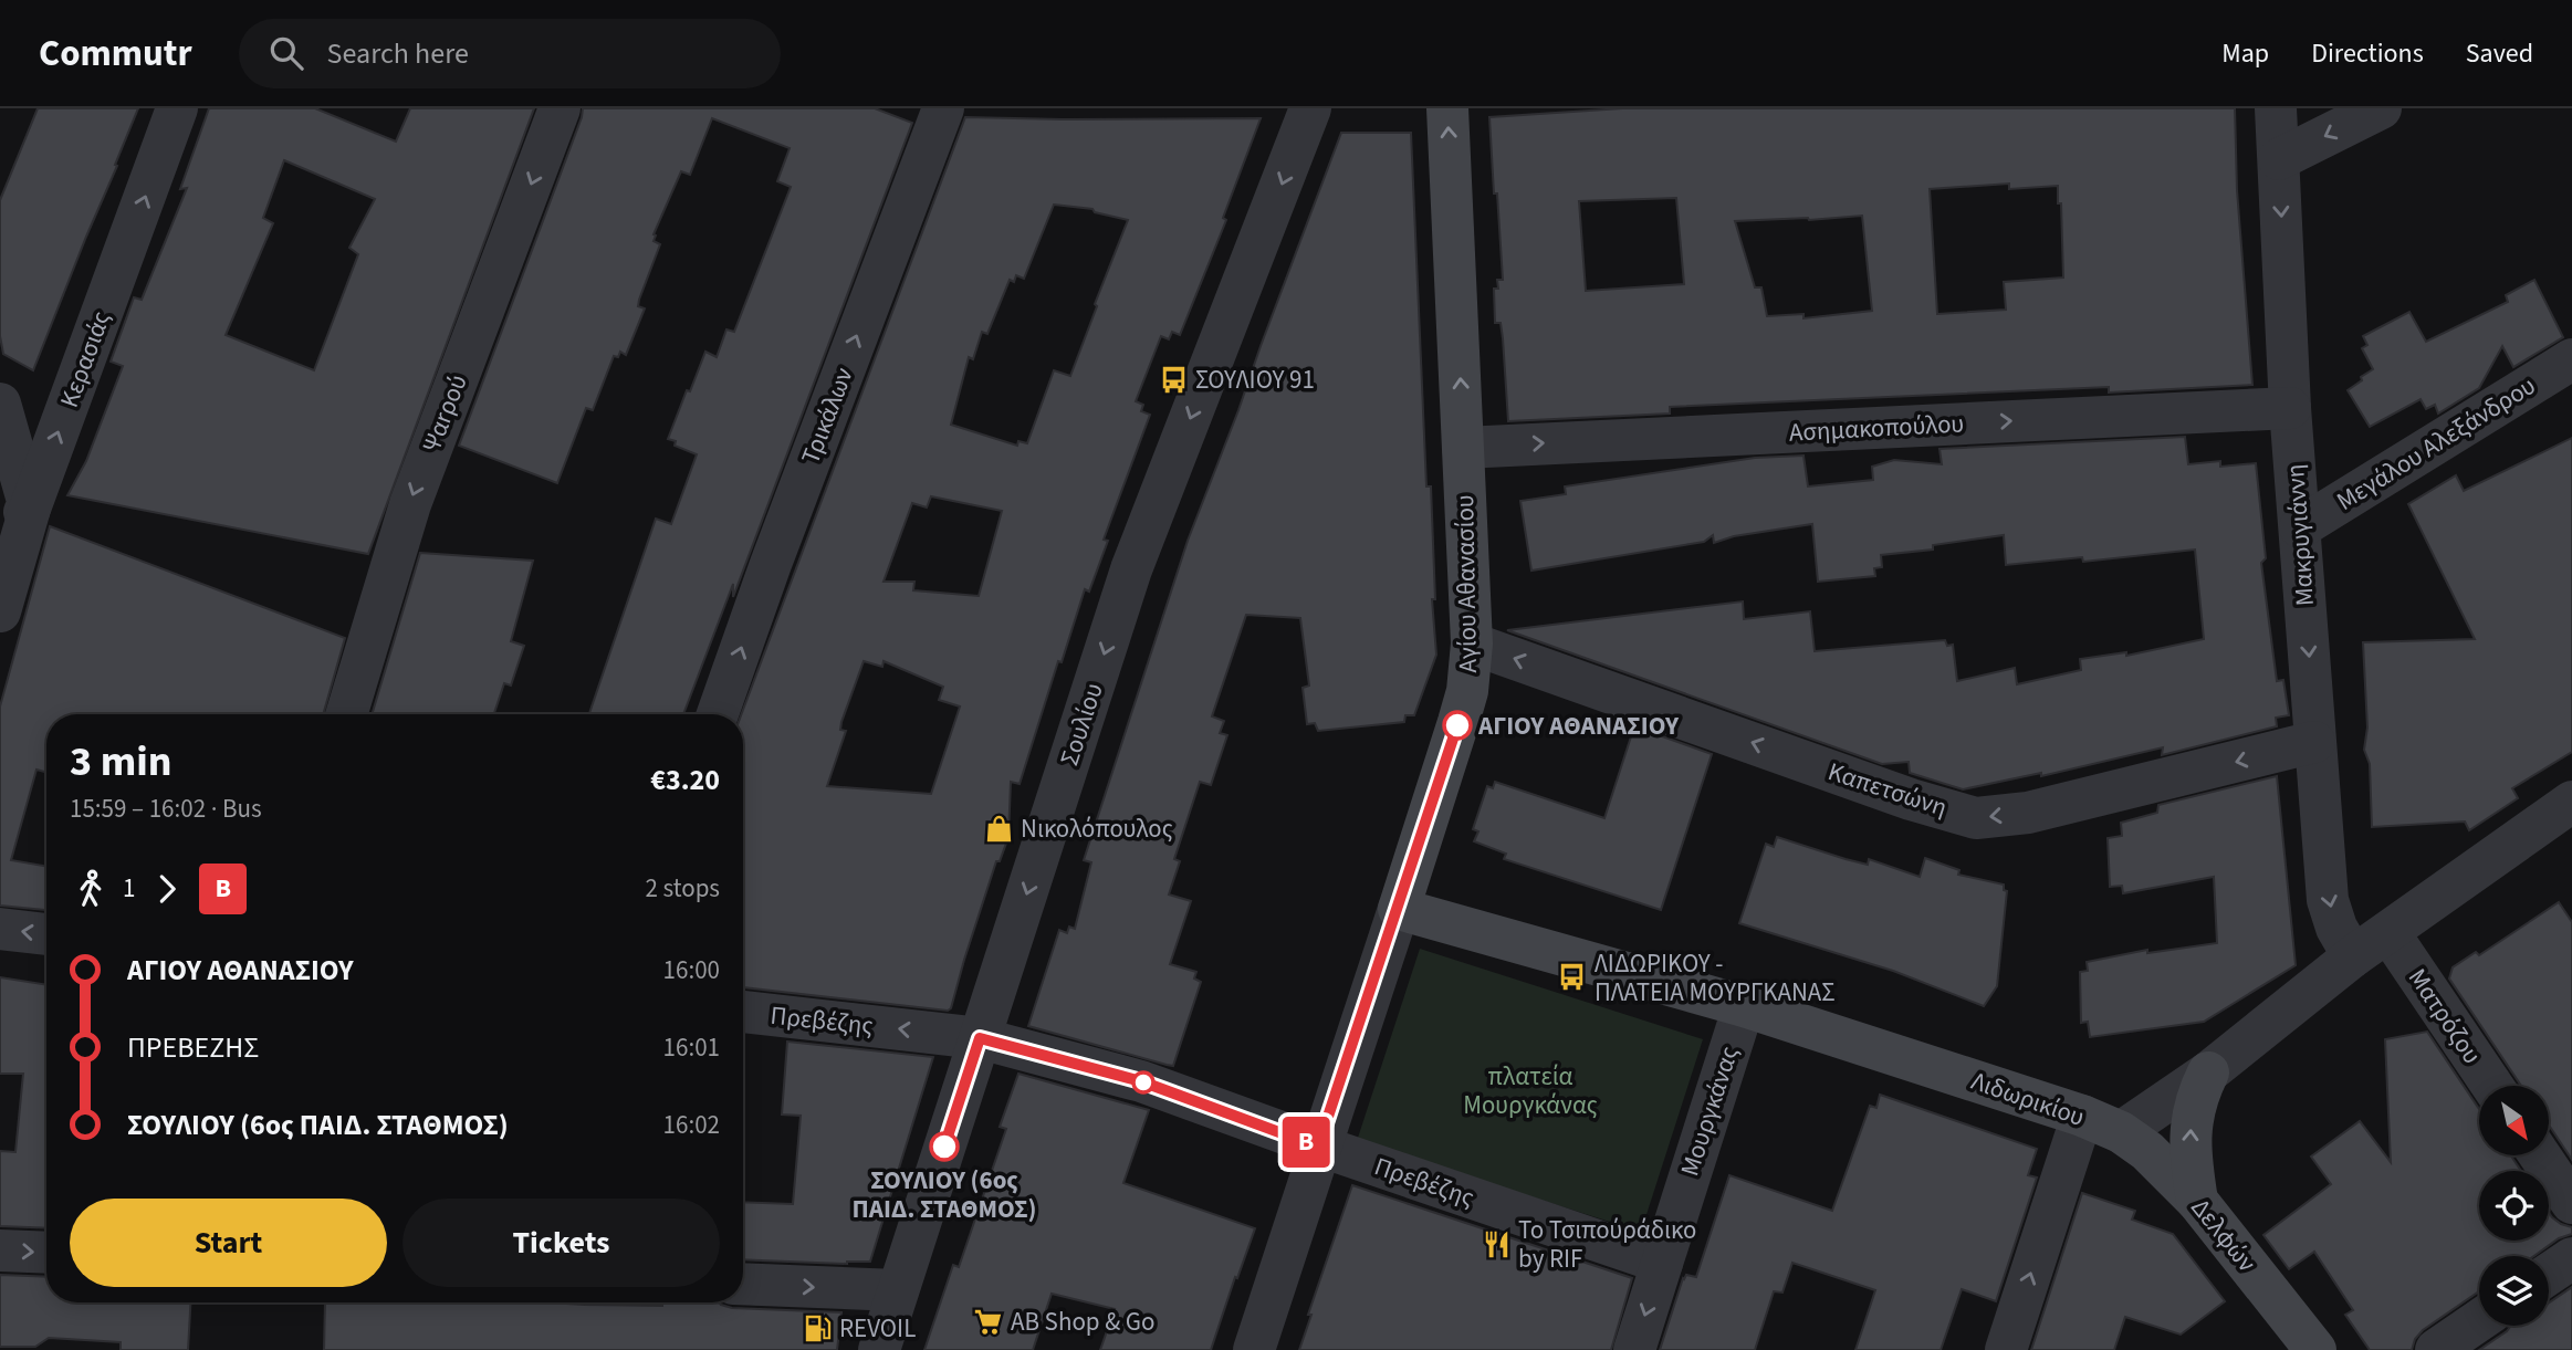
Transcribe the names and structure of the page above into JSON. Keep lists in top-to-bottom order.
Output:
{
  "streets": {
    "street": [
      "Κερασιάς",
      "Ψαrρού",
      "Τρικάλων",
      "Ασημακοπούλου",
      "Μεγάλου Αλεξάνδρου",
      "Μακρυγιάννη",
      "Αγίου Αθανασίου",
      "Σουλίου",
      "Καπετσώνη",
      "Ματρόζου",
      "Πρεβέζης",
      "Λιδωρικίου",
      "Μουργκάνας",
      "Δελφών"
    ]
  },
  "crossings": [
    ["Ασημακοπούλου", "Μακρυγιάννη"],
    ["Ασημακοπούλου", "Αγίου Αθανασίου"],
    ["Μεγάλου Αλεξάνδρου", "Μακρυγιάννη"],
    ["Μακρυγιάννη", "Καπετσώνη"],
    ["Αγίου Αθανασίου", "Καπετσώνη"],
    ["Αγίου Αθανασίου", "Πρεβέζης"],
    ["Αγίου Αθανασίου", "Λιδωρικίου"],
    ["Σουλίου", "Πρεβέζης"],
    ["Πρεβέζης", "Μουργκάνας"],
    ["Λιδωρικίου", "Μουργκάνας"],
    ["Λιδωρικίου", "Δελφών"]
  ],
  "one_way": [
    "Κερασιάς",
    "Ψαrρού",
    "Τρικάλων",
    "Ασημακοπούλου",
    "Μακρυγιάννη",
    "Σουλίου",
    "Καπετσώνη"
  ],
  "parks": ["πλατεία Μουργκάνας"],
  "places": {
    "bus stop": ["ΣΟΥΛΙΟΥ 91", "ΛΙΔΩΡΙΚΟΥ - ΠΛΑΤΕΙΑ ΜΟΥΡΓΚΑΝΑΣ"],
    "other": ["ΑΓΙΟΥ ΑΘΑΝΑΣΙΟΥ", "ΣΟΥΛΙΟΥ (6ος ΠΑΙΔ. ΣΤΑΘΜΟΣ)"],
    "shop": ["Νικολόπουλος"],
    "restaurant": ["To Τσιπούράδικο by RIF"],
    "supermarket": ["AB Shop & Go"],
    "fuel station": ["REVOIL"]
  },
  "lines": ["bus line Β"],
  "north": "bottom right",
  "page": {
    "header": "Commutr",
    "search": "Search here",
    "nav": ["Map", "Directions", "Saved"],
    "on_map": "Β",
    "heading": ["3 min", "15:59 – 16:02 · Bus", "€3.20"],
    "legs": ["1", "Β", "2 stops"],
    "list": [
      {
        "name": "ΑΓΙΟΥ ΑΘΑΝΑΣΙΟΥ",
        "value": "16:00"
      },
      {
        "name": "ΠΡΕΒΕΖΗΣ",
        "value": "16:01"
      },
      {
        "name": "ΣΟΥΛΙΟΥ (6ος ΠΑΙΔ. ΣΤΑΘΜΟΣ)",
        "value": "16:02"
      }
    ],
    "buttons": ["Start", "Tickets"]
  }
}
